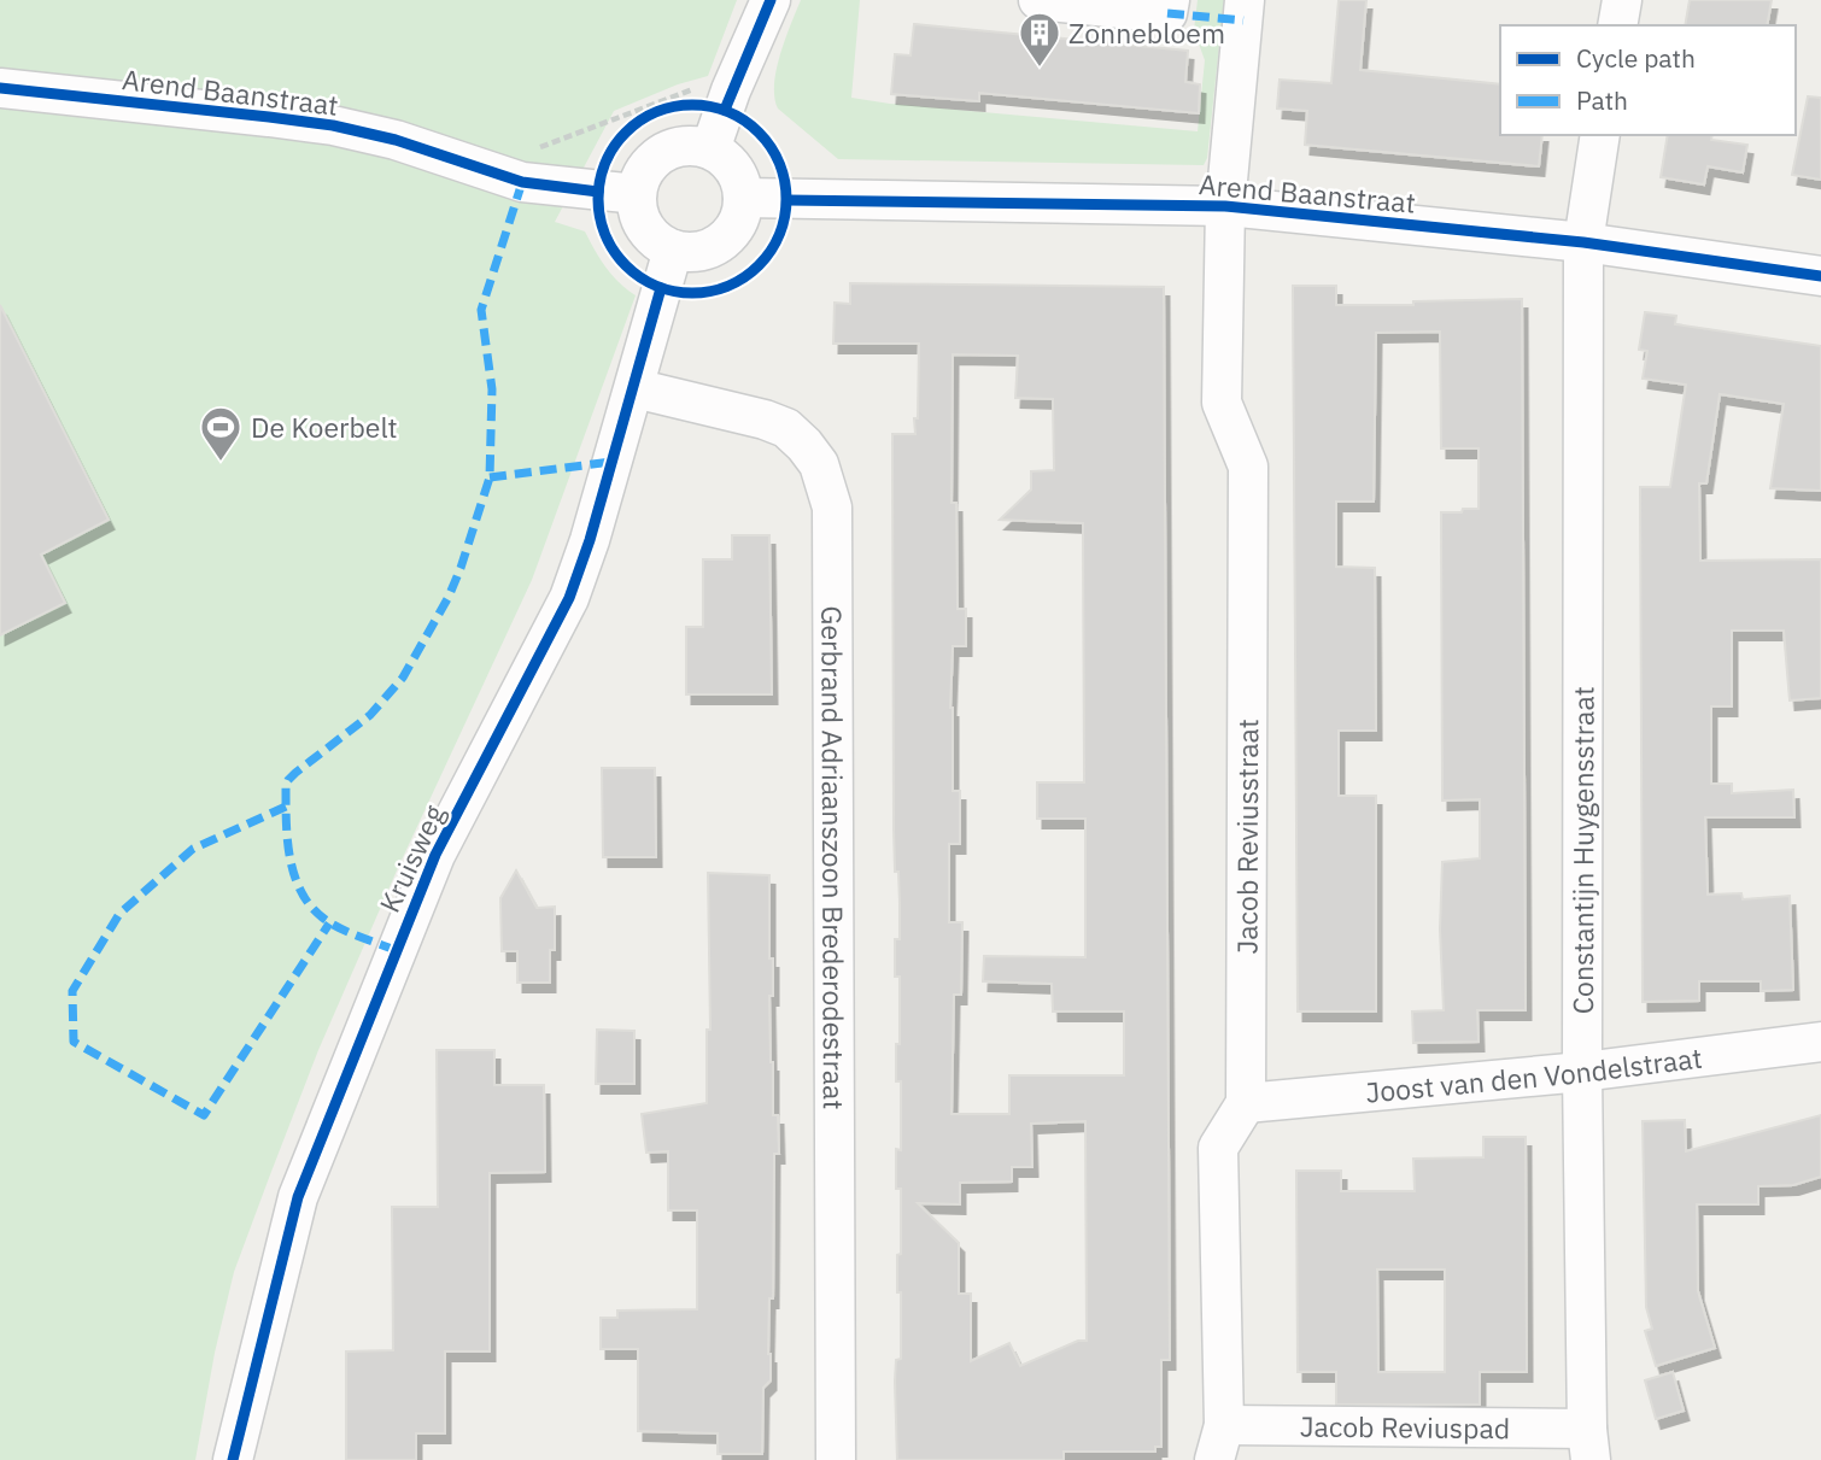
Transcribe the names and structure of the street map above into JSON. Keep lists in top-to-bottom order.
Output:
{
  "streets": {
    "street": [
      "Arend Baanstraat",
      "Jacob Reviusstraat",
      "Constantijn Huygensstraat",
      "Kruisweg",
      "Gerbrand Adriaanszoon Brederodestraat",
      "Joost van den Vondelstraat",
      "Jacob Reviuspad"
    ]
  },
  "crossings": [
    ["Arend Baanstraat", "Jacob Reviusstraat"],
    ["Arend Baanstraat", "Constantijn Huygensstraat"],
    ["Arend Baanstraat", "Kruisweg"],
    ["Jacob Reviusstraat", "Joost van den Vondelstraat"],
    ["Jacob Reviusstraat", "Jacob Reviuspad"],
    ["Constantijn Huygensstraat", "Joost van den Vondelstraat"],
    ["Constantijn Huygensstraat", "Jacob Reviuspad"],
    ["Kruisweg", "Gerbrand Adriaanszoon Brederodestraat"]
  ],
  "places": {
    "building": ["Zonnebloem"],
    "sports": ["De Koerbelt"]
  },
  "legend": ["Cycle path", "Path"]
}
